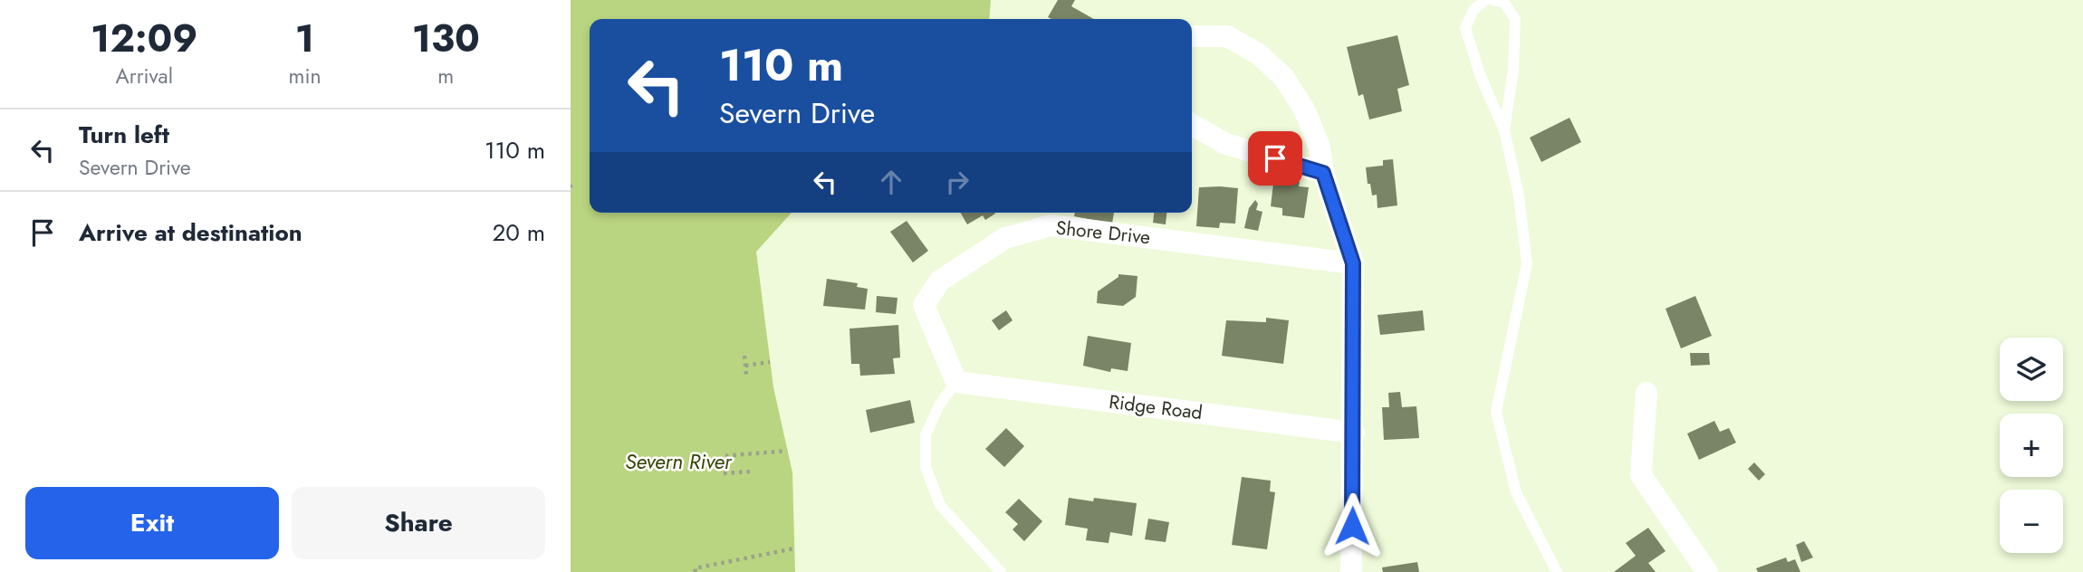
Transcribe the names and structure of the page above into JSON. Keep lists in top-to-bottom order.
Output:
{
  "streets": {
    "street": ["Shore Drive", "Ridge Road"]
  },
  "crossings": [
    ["Shore Drive", "Ridge Road"]
  ],
  "water": ["Severn River"],
  "page": {
    "eta": [
      "12:09",
      "Arrival",
      "1",
      "min",
      "130",
      "m"
    ],
    "turn": ["110 m", "Severn Drive"],
    "list": [
      {
        "name": "Turn left",
        "note": "Severn Drive",
        "value": "110 m"
      },
      {
        "name": "Arrive at destination",
        "value": "20 m"
      }
    ],
    "map_buttons": ["+", "−"],
    "buttons": ["Exit", "Share"]
  }
}
